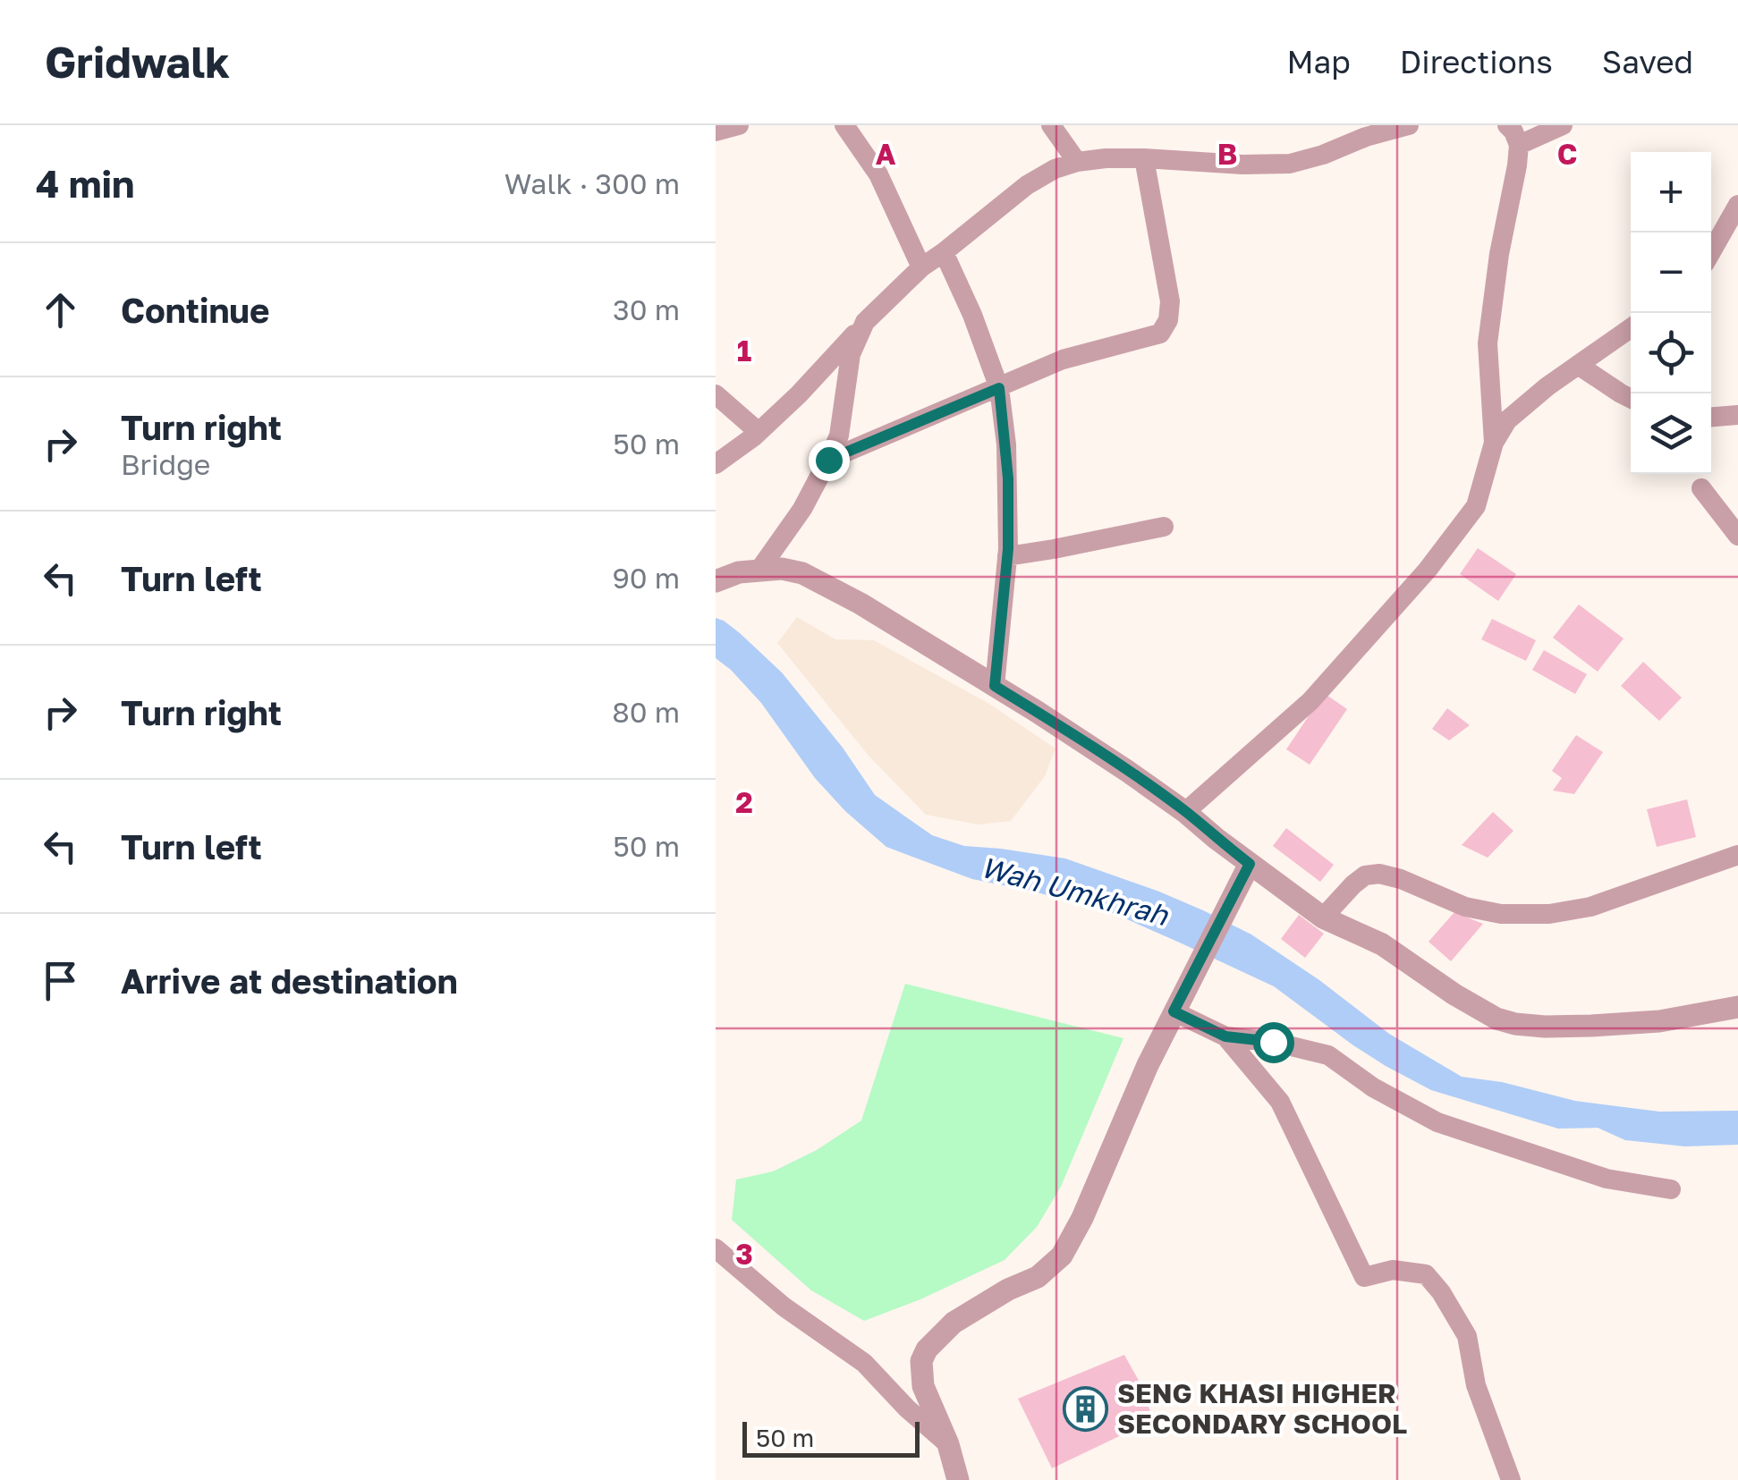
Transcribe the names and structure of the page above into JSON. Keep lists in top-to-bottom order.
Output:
{
  "water": ["Wah Umkhrah"],
  "places": {
    "building": ["SENG KHASI HIGHER SECONDARY SCHOOL"]
  },
  "scale_bar": "50 m",
  "page": {
    "header": "Gridwalk",
    "nav": ["Map", "Directions", "Saved"],
    "heading": ["4 min", "Walk · 300 m"],
    "map_buttons": ["+", "−"],
    "list": [
      ["Continue", "30 m"],
      ["Turn right", "Bridge", "50 m"],
      ["Turn left", "90 m"],
      ["Turn right", "80 m"],
      ["Turn left", "50 m"],
      "Arrive at destination"
    ],
    "scale": "50 m"
  },
  "grid": {
    "columns": ["A", "B", "C"],
    "rows": ["1", "2", "3"]
  }
}
